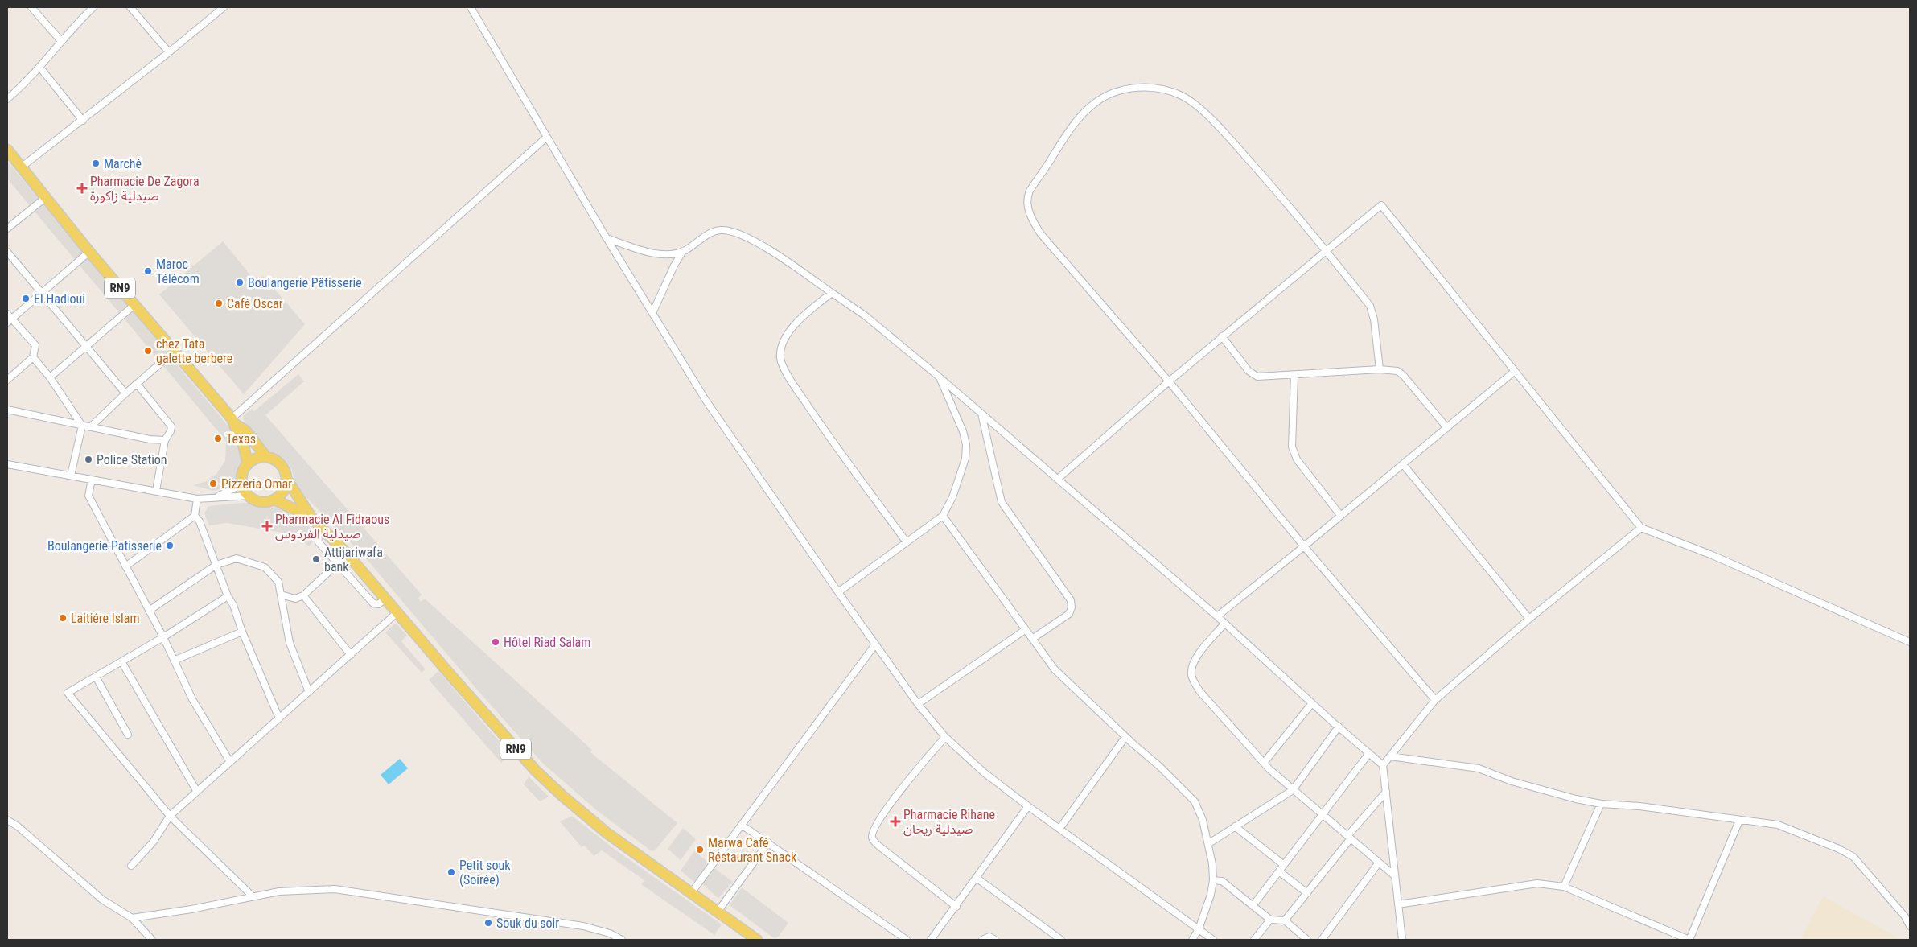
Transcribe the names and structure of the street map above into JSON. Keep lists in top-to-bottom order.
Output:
{
  "streets": {
    "main road": ["RN9"]
  },
  "places": {
    "other": [
      "Marché",
      "Maroc Télécom",
      "Boulangerie Pâtisserie",
      "El Hadioui",
      "Café Oscar",
      "chez Tata galette berbere",
      "Texas",
      "Police Station",
      "Pizzeria Omar",
      "Boulangerie-Patisserie",
      "Attijariwafa bank",
      "Laitiére Islam",
      "Hôtel Riad Salam",
      "Marwa Café Réstaurant Snack",
      "Petit souk (Soirée)",
      "Souk du soir"
    ],
    "health": ["Pharmacie De Zagora صيدلية زاكورة", "Pharmacie Al Fidraous صيدلية الفردوس", "Pharmacie Rihane صيدلية ريحان"]
  }
}
